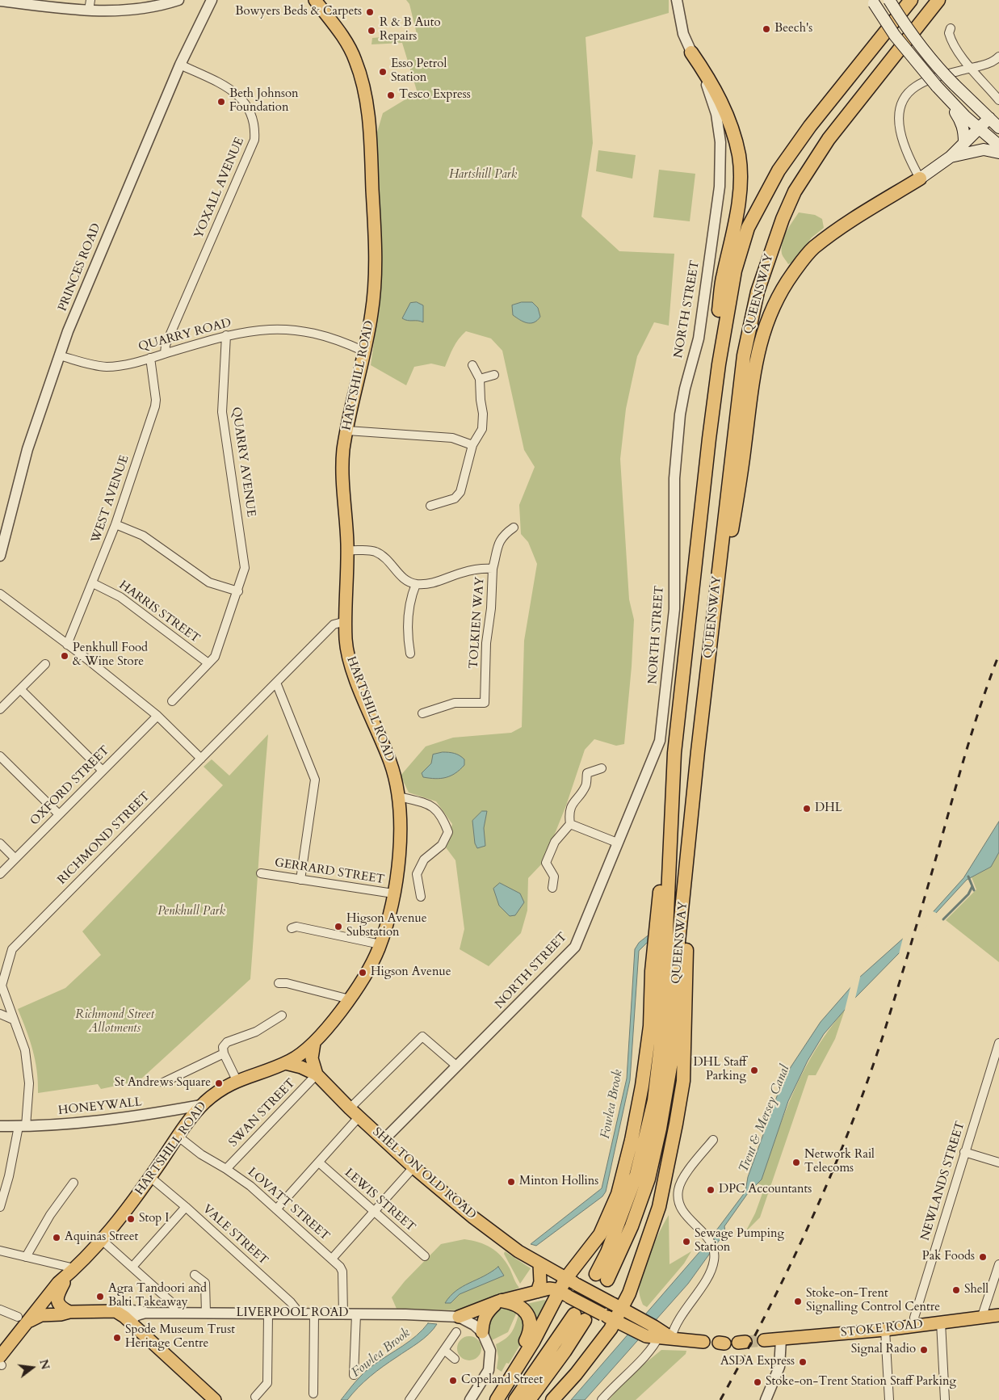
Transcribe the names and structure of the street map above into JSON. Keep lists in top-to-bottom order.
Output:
{
  "streets": {
    "highway": ["QUEENSWAY"],
    "main road": [
      "HARTSHILL ROAD",
      "SHELTON OLD ROAD",
      "LIVERPOOL ROAD",
      "STOKE ROAD"
    ],
    "street": [
      "YOXALL AVENUE",
      "PRINCES ROAD",
      "NORTH STREET",
      "QUARRY ROAD",
      "QUARRY AVENUE",
      "WEST AVENUE",
      "HARRIS STREET",
      "TOLKIEN WAY",
      "OXFORD STREET",
      "RICHMOND STREET",
      "GERRARD STREET",
      "HONEYWALL",
      "SWAN STREET",
      "NEWLANDS STREET",
      "LEWIS STREET",
      "LOVATT STREET",
      "VALE STREET"
    ]
  },
  "crossings": [
    ["YOXALL AVENUE", "PRINCES ROAD"],
    ["YOXALL AVENUE", "QUARRY ROAD"],
    ["PRINCES ROAD", "QUARRY ROAD"],
    ["NORTH STREET", "SHELTON OLD ROAD"],
    ["QUARRY ROAD", "HARTSHILL ROAD"],
    ["QUARRY ROAD", "QUARRY AVENUE"],
    ["QUARRY ROAD", "WEST AVENUE"],
    ["HARTSHILL ROAD", "RICHMOND STREET"],
    ["HARTSHILL ROAD", "GERRARD STREET"],
    ["HARTSHILL ROAD", "HONEYWALL"],
    ["HARTSHILL ROAD", "SHELTON OLD ROAD"],
    ["HARTSHILL ROAD", "LOVATT STREET"],
    ["HARTSHILL ROAD", "VALE STREET"],
    ["HARTSHILL ROAD", "LIVERPOOL ROAD"],
    ["WEST AVENUE", "HARRIS STREET"],
    ["RICHMOND STREET", "HONEYWALL"],
    ["SWAN STREET", "SHELTON OLD ROAD"],
    ["SWAN STREET", "LOVATT STREET"],
    ["NEWLANDS STREET", "STOKE ROAD"],
    ["LOVATT STREET", "LIVERPOOL ROAD"],
    ["VALE STREET", "LIVERPOOL ROAD"]
  ],
  "water": ["Fowlea Brook", "Trent & Mersey Canal"],
  "parks": ["Hartshill Park", "Penkhull Park", "Richmond Street Allotments"],
  "places": [
    "Bowyers Beds & Carpets",
    "Beech's",
    "R & B Auto Repairs",
    "Esso Petrol Station",
    "Tesco Express",
    "Beth Johnson Foundation",
    "Penkhull Food & Wine Store",
    "DHL",
    "Higson Avenue Substation",
    "Higson Avenue",
    "DHL Staff Parking",
    "St Andrews Square",
    "Network Rail Telecoms",
    "Minton Hollins",
    "DPC Accountants",
    "Stop I",
    "Aquinas Street",
    "Sewage Pumping Station",
    "Pak Foods",
    "Shell",
    "Agra Tandoori and Balti Takeaway",
    "Stoke-on-Trent Signalling Control Centre",
    "Spode Museum Trust Heritage Centre",
    "Signal Radio",
    "ASDA Express",
    "Copeland Street",
    "Stoke-on-Trent Station Staff Parking"
  ],
  "north": "right"
}
